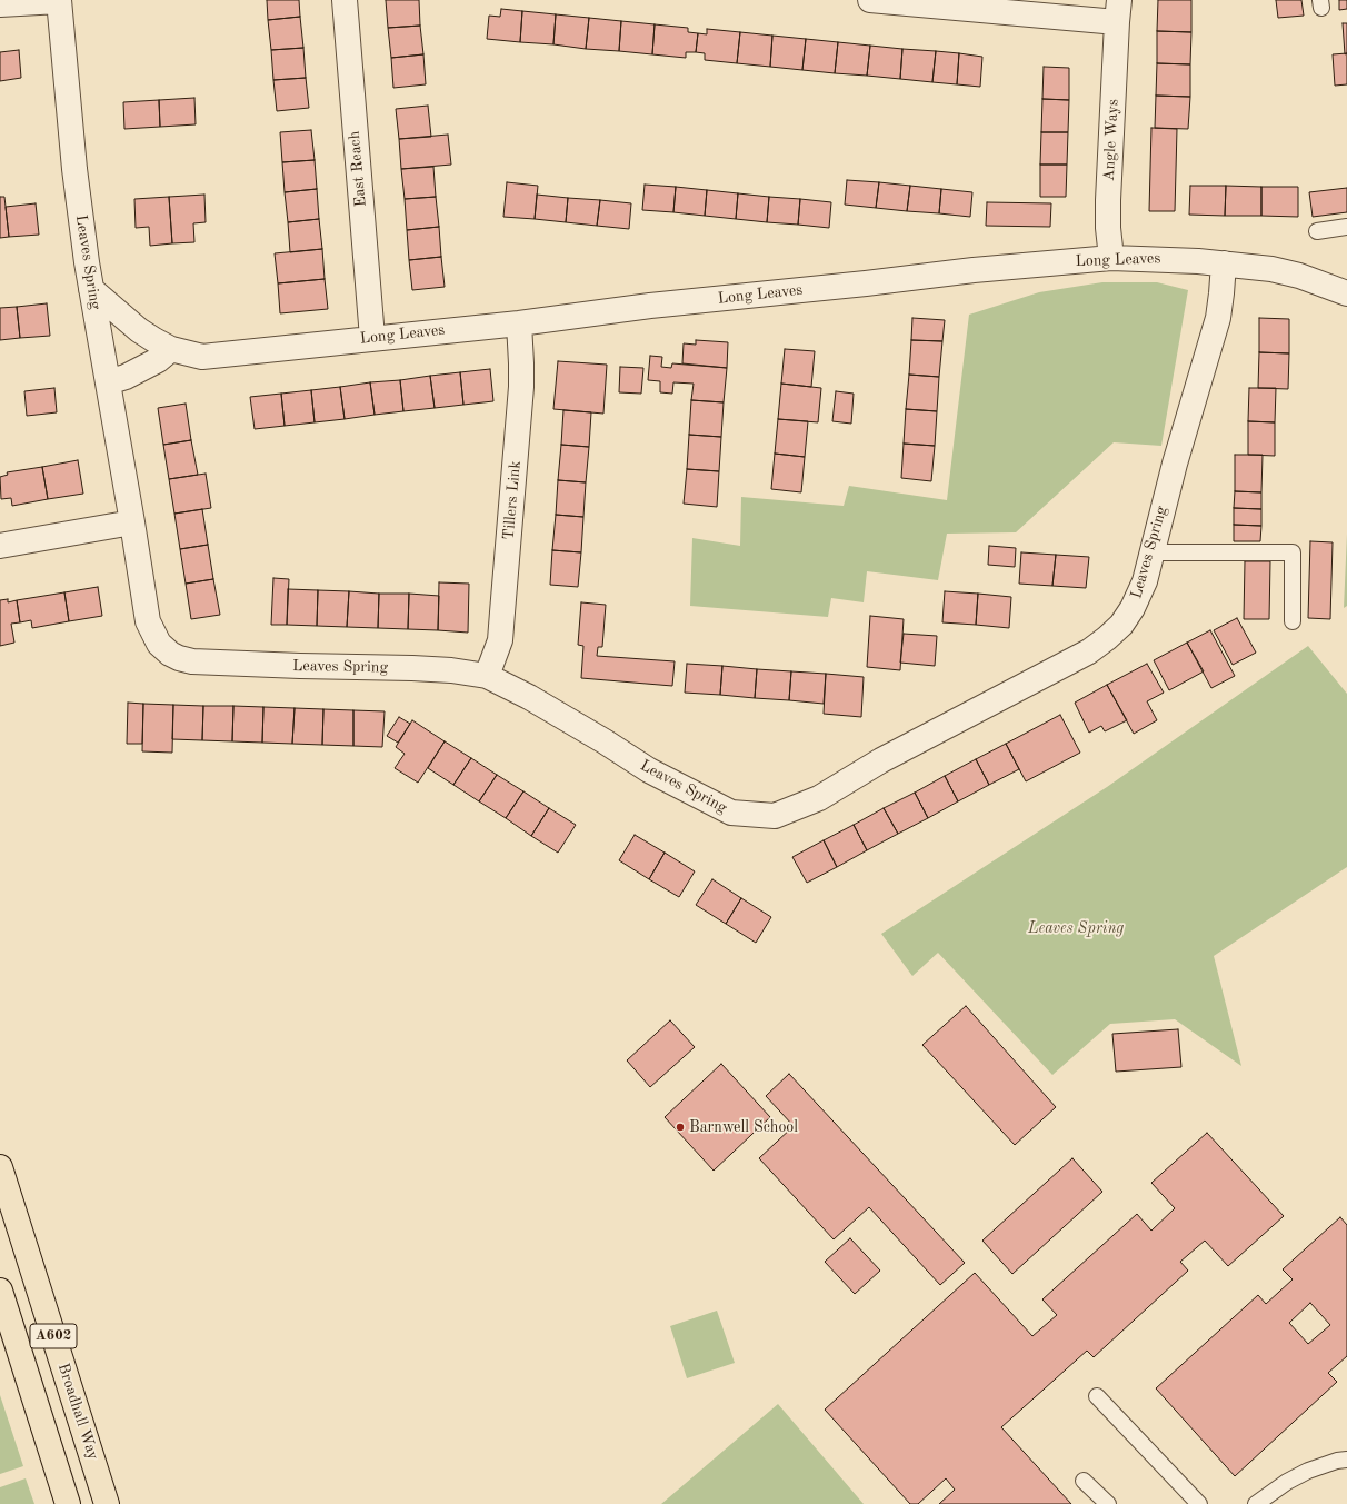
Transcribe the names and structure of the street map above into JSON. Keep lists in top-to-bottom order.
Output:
{
  "streets": {
    "highway": ["A602", "Broadhall Way"],
    "street": [
      "Angle Ways",
      "East Reach",
      "Long Leaves",
      "Leaves Spring",
      "Tillers Link"
    ]
  },
  "crossings": [
    ["Angle Ways", "Long Leaves"],
    ["East Reach", "Long Leaves"],
    ["Long Leaves", "Leaves Spring"],
    ["Long Leaves", "Tillers Link"],
    ["Leaves Spring", "Tillers Link"]
  ],
  "parks": ["Leaves Spring"],
  "places": ["Barnwell School"]
}
